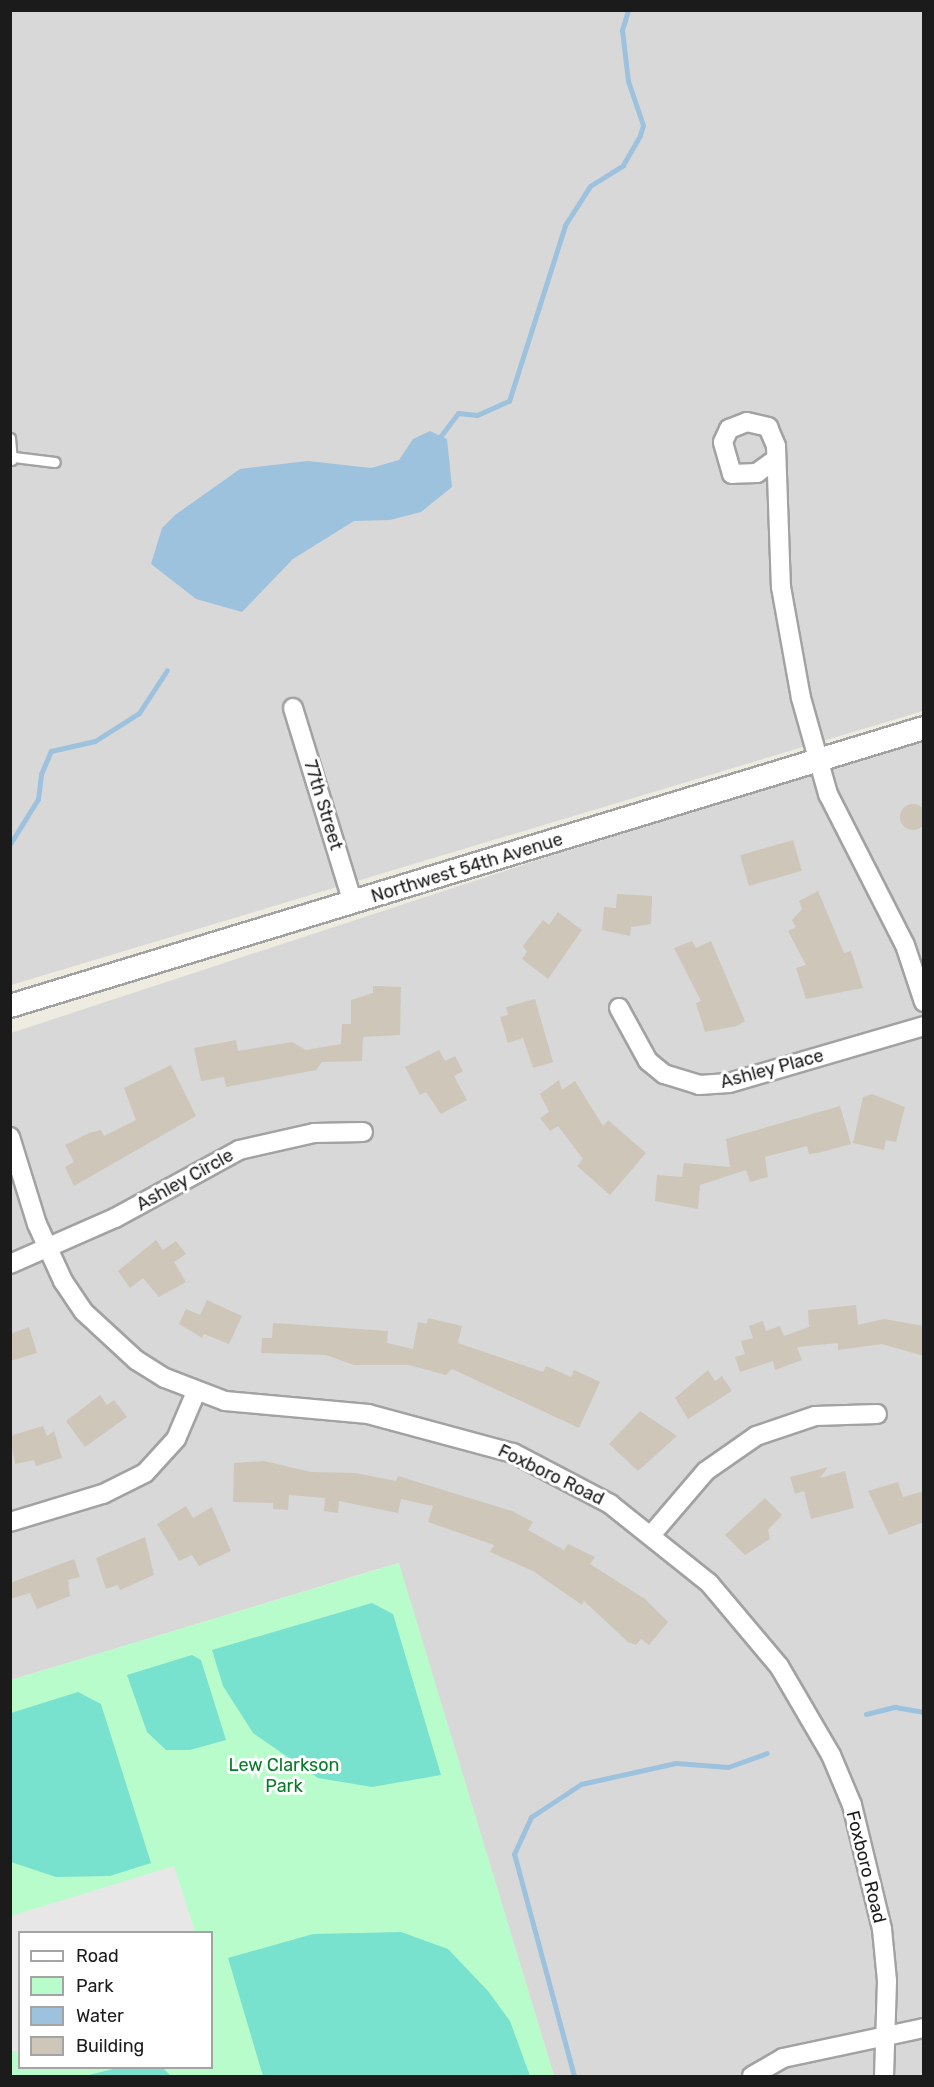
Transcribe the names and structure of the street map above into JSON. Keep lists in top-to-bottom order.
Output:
{
  "streets": {
    "street": [
      "77th Street",
      "Northwest 54th Avenue",
      "Ashley Place",
      "Ashley Circle",
      "Foxboro Road"
    ]
  },
  "crossings": [
    ["77th Street", "Northwest 54th Avenue"],
    ["Ashley Circle", "Foxboro Road"]
  ],
  "parks": ["Lew Clarkson Park"],
  "legend": [
    "Road",
    "Park",
    "Water",
    "Building"
  ]
}
